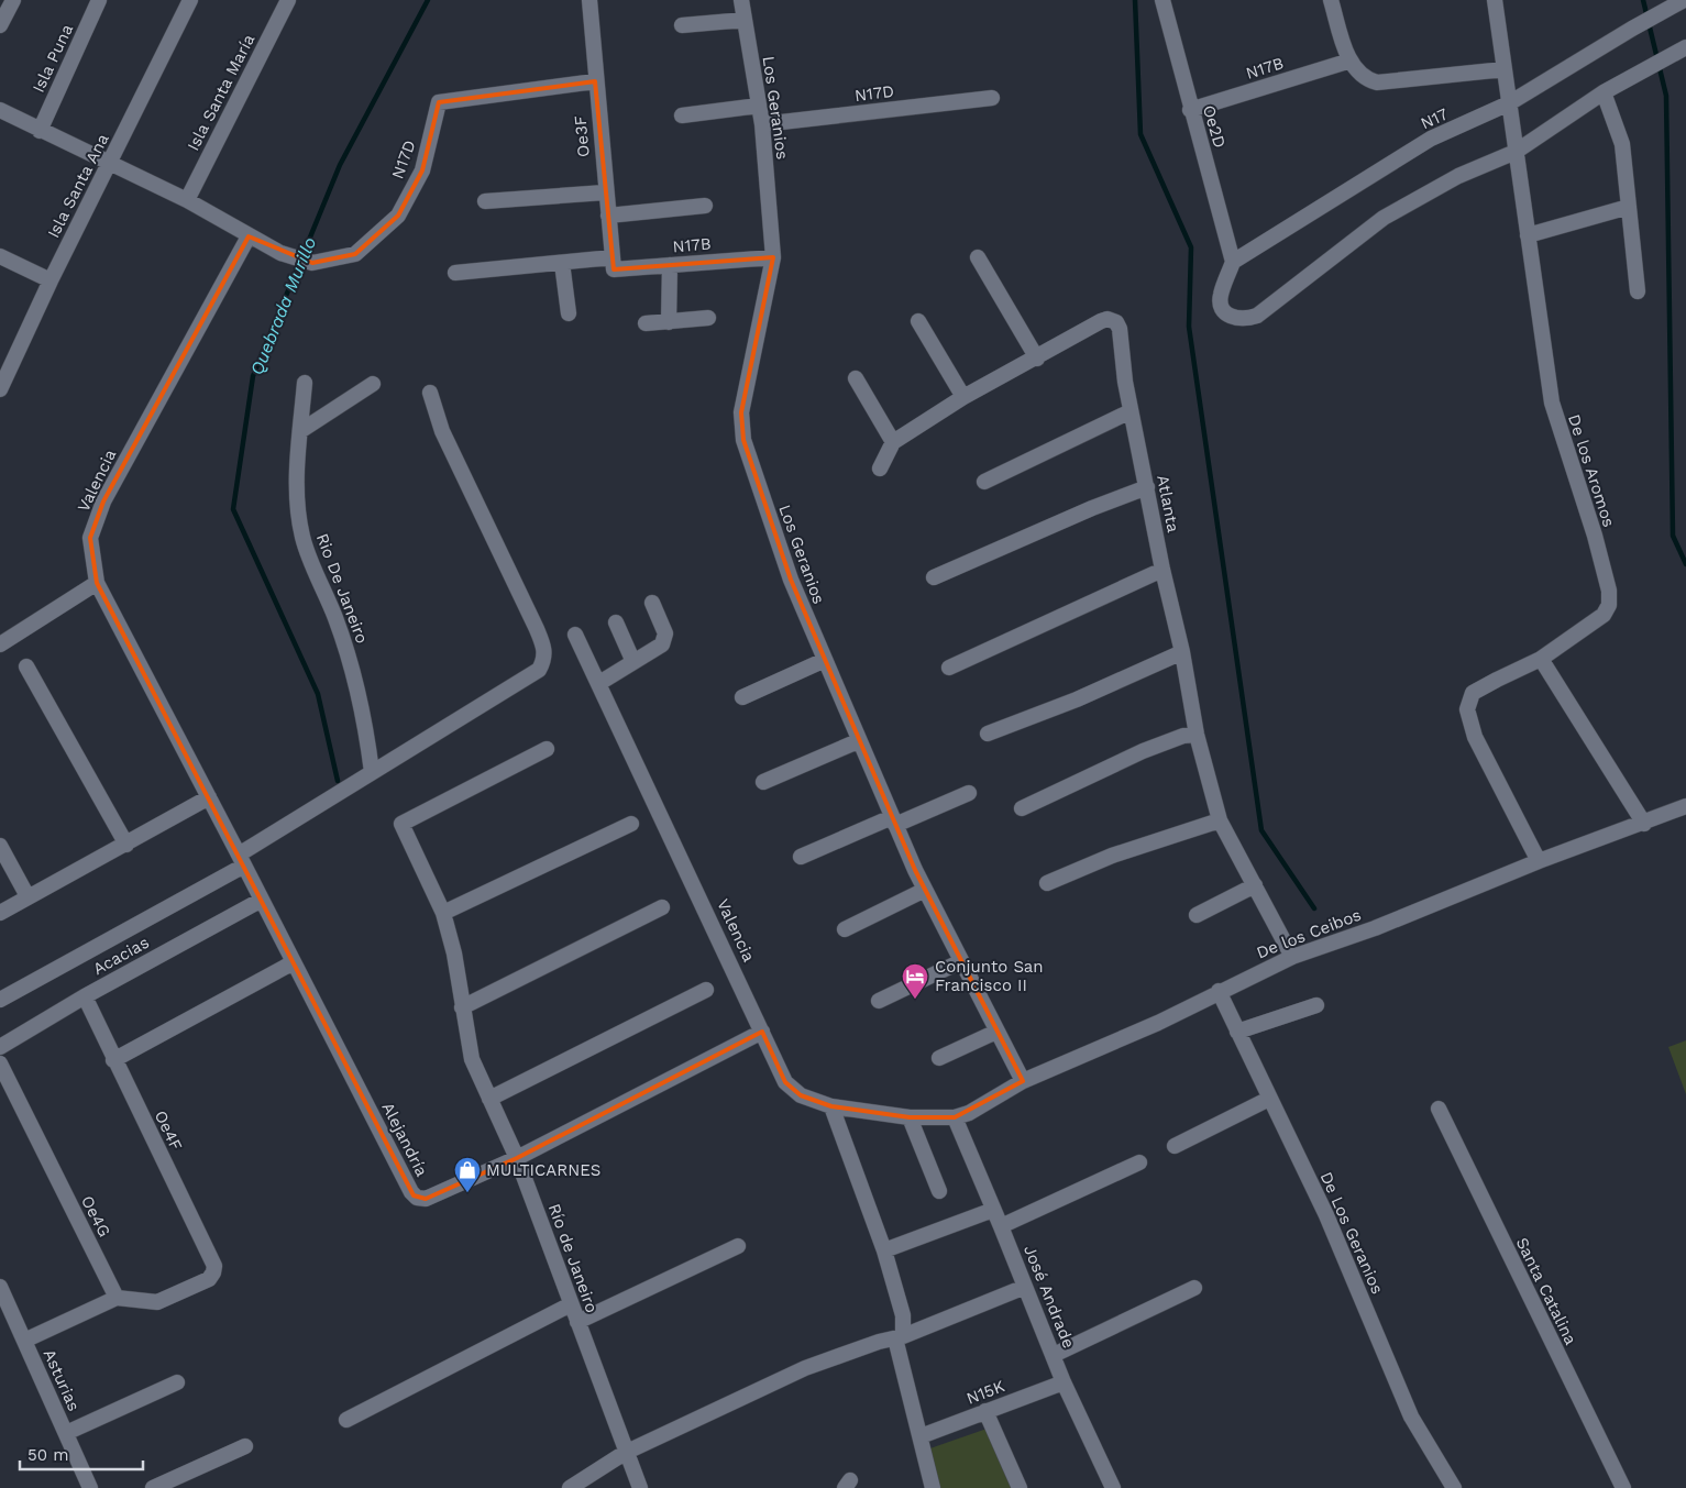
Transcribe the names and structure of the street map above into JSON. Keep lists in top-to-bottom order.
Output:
{
  "streets": {
    "street": [
      "Isla Puna",
      "N17B",
      "Isla Santa María",
      "N17D",
      "Los Geranios",
      "N17",
      "Oe2D",
      "Oe3F",
      "Isla Santa Ana",
      "De los Aromos",
      "Valencia",
      "Atlanta",
      "Rio De Janeiro",
      "De los Ceibos",
      "Acacias",
      "Oe4F",
      "Alejandría",
      "Oe4G",
      "De Los Geranios",
      "Río de Janeiro",
      "Santa Catalina",
      "José Andrade",
      "Asturias",
      "N15K"
    ]
  },
  "crossings": [
    ["N17B", "Los Geranios"],
    ["N17B", "Oe2D"],
    ["N17B", "Oe3F"],
    ["N17D", "Los Geranios"],
    ["N17D", "Oe3F"],
    ["N17D", "Valencia"],
    ["Los Geranios", "De los Ceibos"],
    ["N17", "Oe2D"],
    ["N17", "De los Aromos"],
    ["De los Aromos", "De los Ceibos"],
    ["Valencia", "De los Ceibos"],
    ["Valencia", "Acacias"],
    ["Valencia", "Alejandría"],
    ["Valencia", "José Andrade"],
    ["Atlanta", "De los Ceibos"],
    ["De los Ceibos", "De Los Geranios"],
    ["De los Ceibos", "José Andrade"],
    ["Acacias", "Oe4F"],
    ["Acacias", "Alejandría"],
    ["Oe4F", "Oe4G"],
    ["Alejandría", "Río de Janeiro"],
    ["José Andrade", "N15K"]
  ],
  "water": ["Quebrada Murillo"],
  "places": {
    "hotel": ["Conjunto San Francisco II"],
    "shop": ["MULTICARNES"]
  },
  "scale_bar": "50 m"
}
